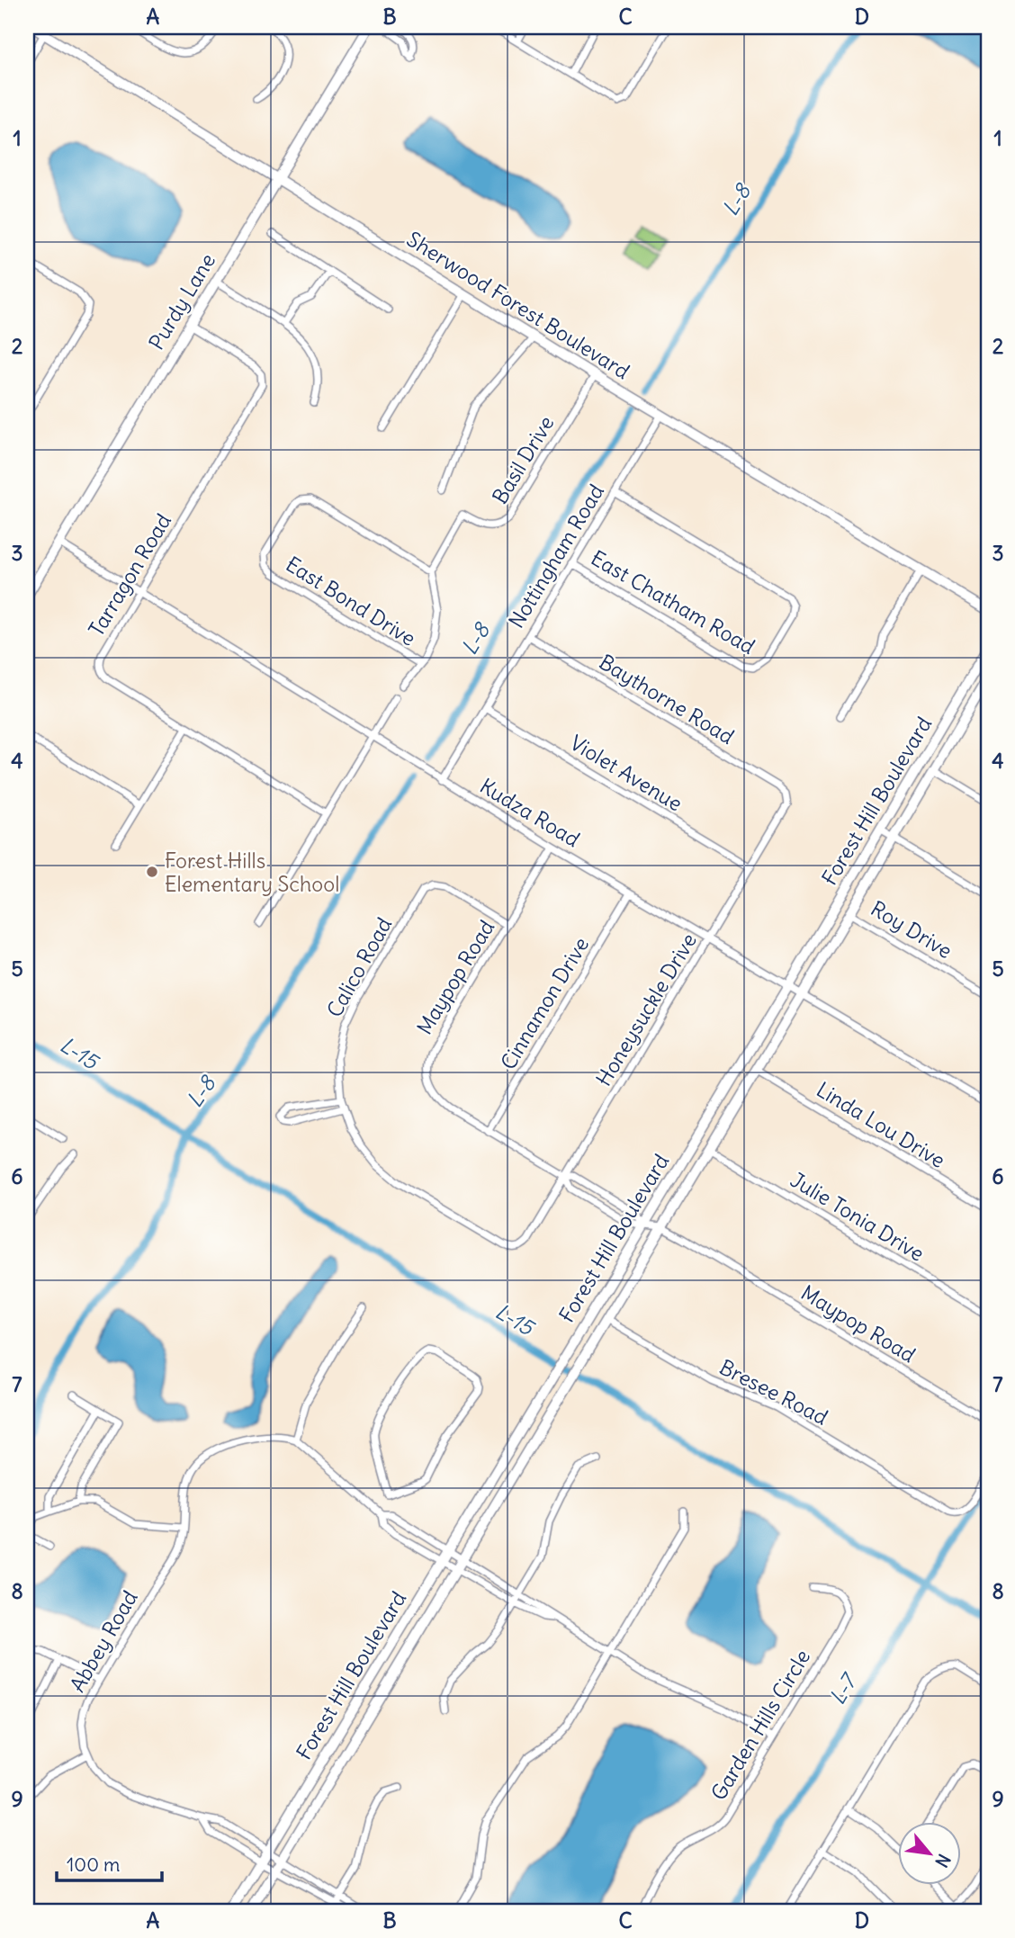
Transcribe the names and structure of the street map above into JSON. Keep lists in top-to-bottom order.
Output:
{
  "streets": {
    "main road": ["Purdy Lane", "Sherwood Forest Boulevard", "Forest Hill Boulevard"],
    "street": [
      "Basil Drive",
      "Nottingham Road",
      "Tarragon Road",
      "East Bond Drive",
      "East Chatham Road",
      "Baythorne Road",
      "Violet Avenue",
      "Kudza Road",
      "Roy Drive",
      "Calico Road",
      "Maypop Road",
      "Cinnamon Drive",
      "Honeysuckle Drive",
      "Linda Lou Drive",
      "Julie Tonia Drive",
      "Bresee Road",
      "Abbey Road",
      "Garden Hills Circle"
    ]
  },
  "crossings": [
    ["Purdy Lane", "Sherwood Forest Boulevard"],
    ["Purdy Lane", "Tarragon Road"],
    ["Purdy Lane", "Kudza Road"],
    ["Sherwood Forest Boulevard", "Basil Drive"],
    ["Sherwood Forest Boulevard", "Nottingham Road"],
    ["Basil Drive", "East Bond Drive"],
    ["Nottingham Road", "East Chatham Road"],
    ["Nottingham Road", "Baythorne Road"],
    ["Nottingham Road", "Violet Avenue"],
    ["Nottingham Road", "Kudza Road"],
    ["Tarragon Road", "Kudza Road"],
    ["Baythorne Road", "Honeysuckle Drive"],
    ["Violet Avenue", "Honeysuckle Drive"],
    ["Forest Hill Boulevard", "Kudza Road"],
    ["Forest Hill Boulevard", "Roy Drive"],
    ["Forest Hill Boulevard", "Maypop Road"],
    ["Forest Hill Boulevard", "Linda Lou Drive"],
    ["Forest Hill Boulevard", "Julie Tonia Drive"],
    ["Forest Hill Boulevard", "Bresee Road"],
    ["Forest Hill Boulevard", "Abbey Road"],
    ["Kudza Road", "Maypop Road"],
    ["Kudza Road", "Cinnamon Drive"],
    ["Kudza Road", "Honeysuckle Drive"],
    ["Calico Road", "Maypop Road"],
    ["Calico Road", "Honeysuckle Drive"],
    ["Maypop Road", "Cinnamon Drive"],
    ["Maypop Road", "Honeysuckle Drive"]
  ],
  "water": ["L-8", "L-15", "L-7"],
  "places": ["Forest Hills Elementary School"],
  "scale_bar": "100 m",
  "north": "bottom right",
  "grid": {
    "columns": [
      "A",
      "B",
      "C",
      "D"
    ],
    "rows": [
      "1",
      "2",
      "3",
      "4",
      "5",
      "6",
      "7",
      "8",
      "9"
    ]
  }
}
